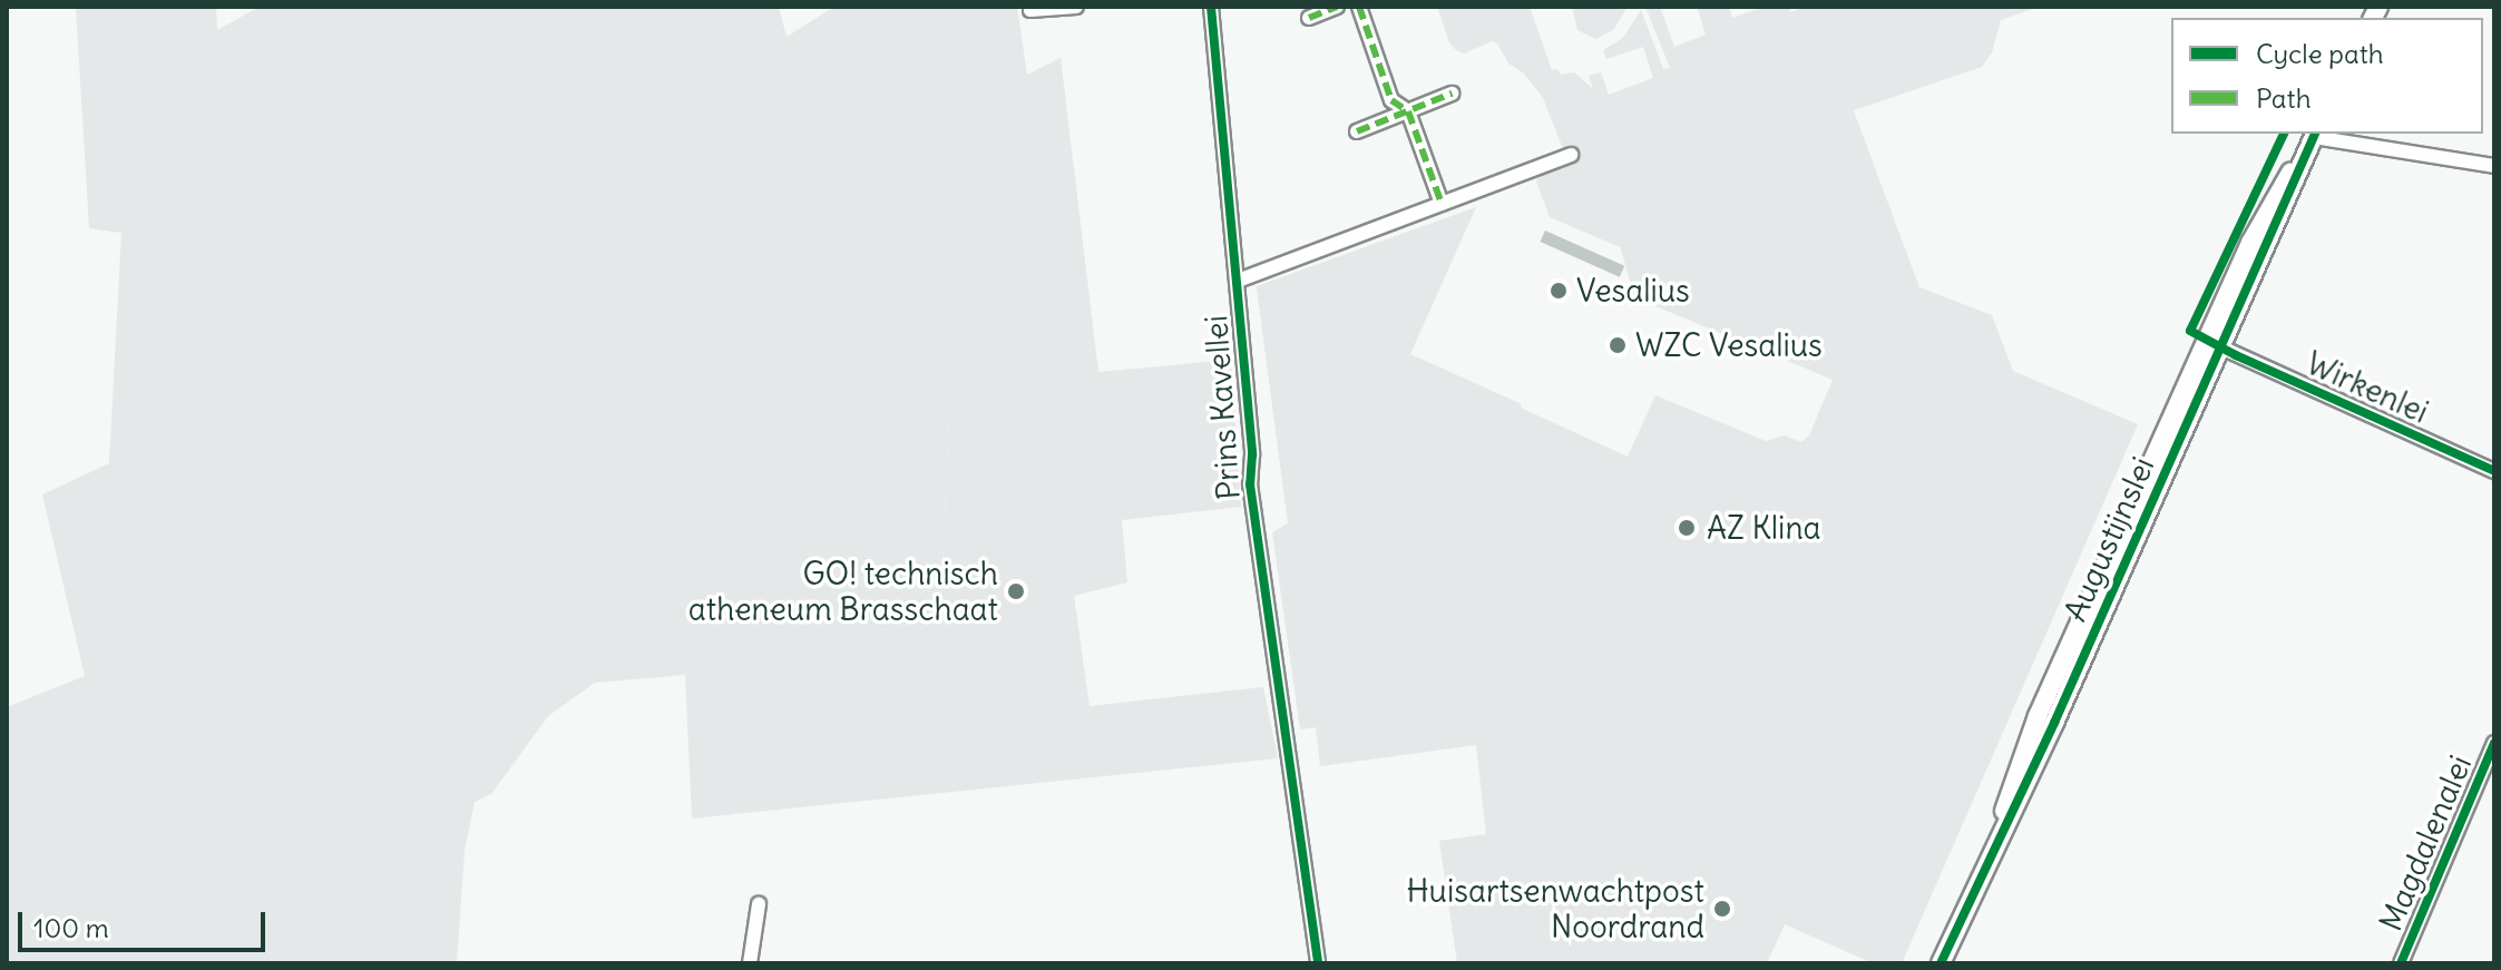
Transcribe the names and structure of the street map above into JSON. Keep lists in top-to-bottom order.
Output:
{
  "streets": {
    "street": [
      "Wirkenlei",
      "Prins Kavellei",
      "Augustijnslei",
      "Magdalenalei"
    ]
  },
  "crossings": [
    ["Wirkenlei", "Augustijnslei"]
  ],
  "places": [
    "Vesalius",
    "WZC Vesalius",
    "AZ Klina",
    "GO! technisch atheneum Brasschaat",
    "Huisartsenwachtpost Noordrand"
  ],
  "legend": ["Cycle path", "Path"],
  "scale_bar": "100 m"
}
